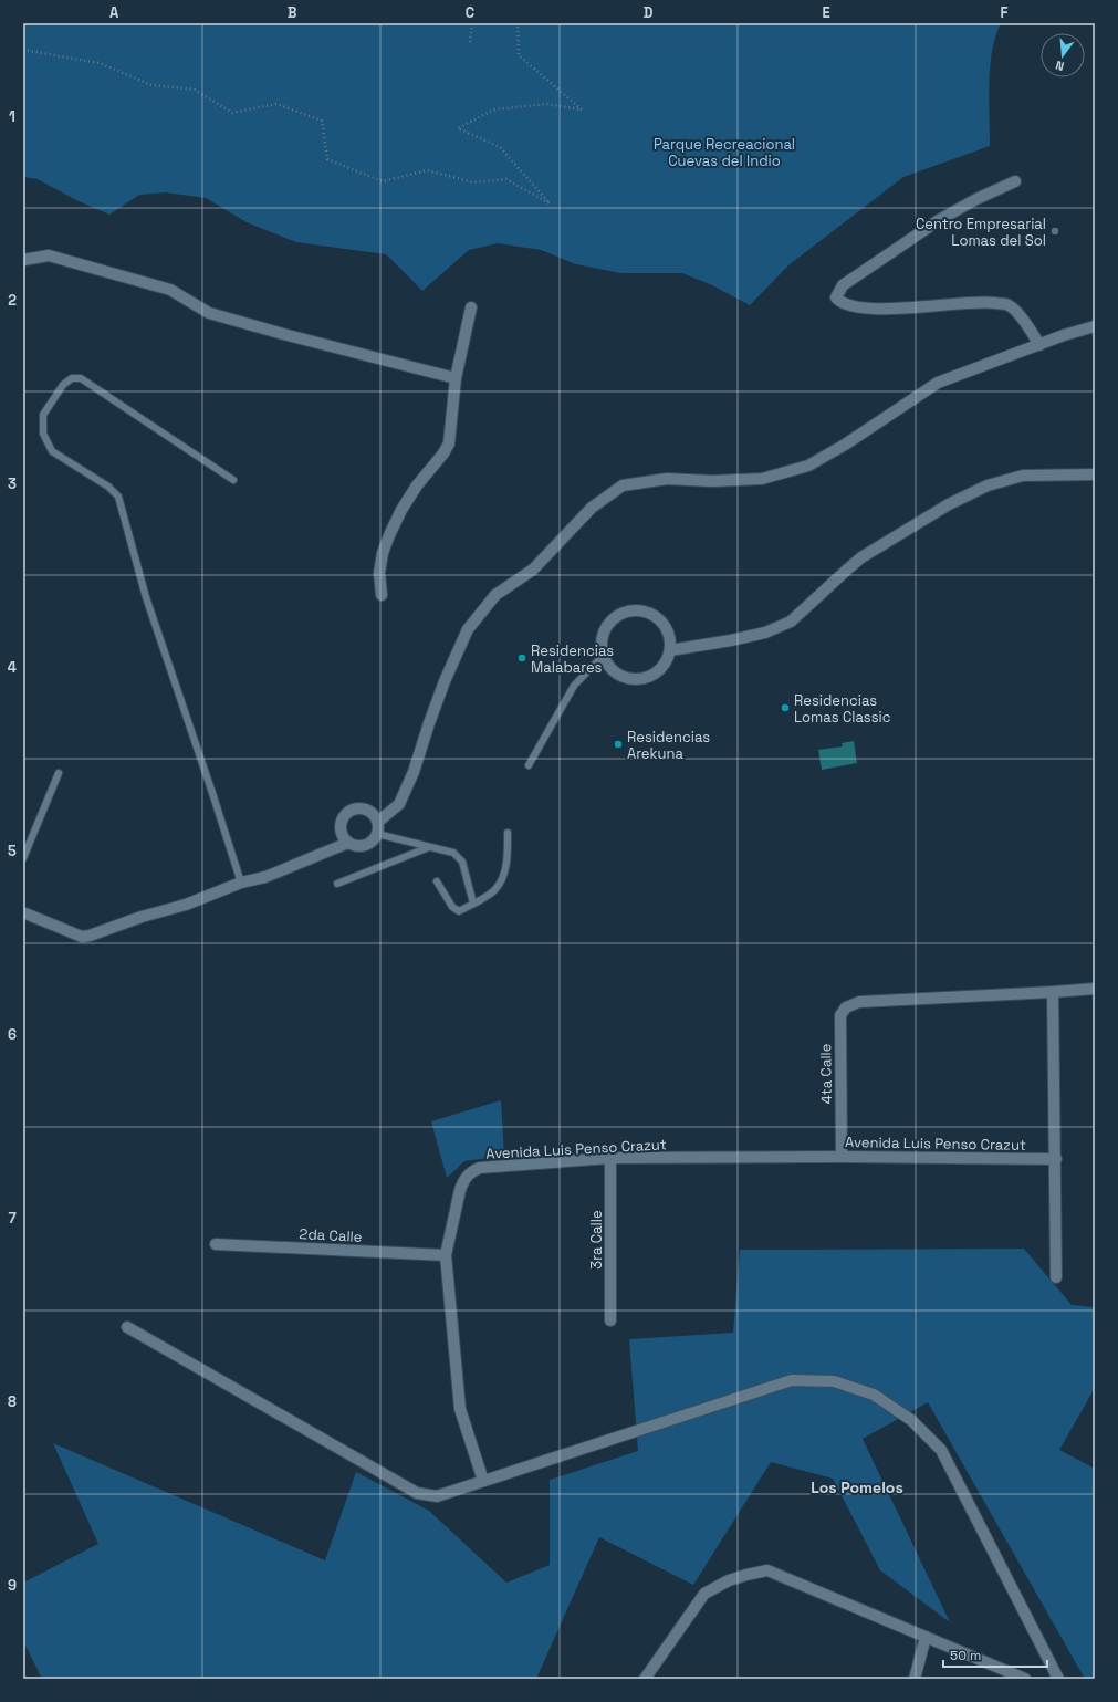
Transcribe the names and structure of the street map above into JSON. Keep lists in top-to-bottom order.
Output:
{
  "streets": {
    "street": [
      "4ta Calle",
      "Avenida Luis Penso Crazut",
      "2da Calle",
      "3ra Calle"
    ]
  },
  "crossings": [
    ["4ta Calle", "Avenida Luis Penso Crazut"],
    ["Avenida Luis Penso Crazut", "2da Calle"],
    ["Avenida Luis Penso Crazut", "3ra Calle"]
  ],
  "districts": ["Los Pomelos"],
  "parks": ["Parque Recreacional Cuevas del Indio"],
  "places": [
    "Centro Empresarial Lomas del Sol",
    "Residencias Malabares",
    "Residencias Lomas Classic",
    "Residencias Arekuna"
  ],
  "scale_bar": "50 m",
  "north": "bottom",
  "grid": {
    "columns": [
      "A",
      "B",
      "C",
      "D",
      "E",
      "F"
    ],
    "rows": [
      "1",
      "2",
      "3",
      "4",
      "5",
      "6",
      "7",
      "8",
      "9"
    ]
  }
}
